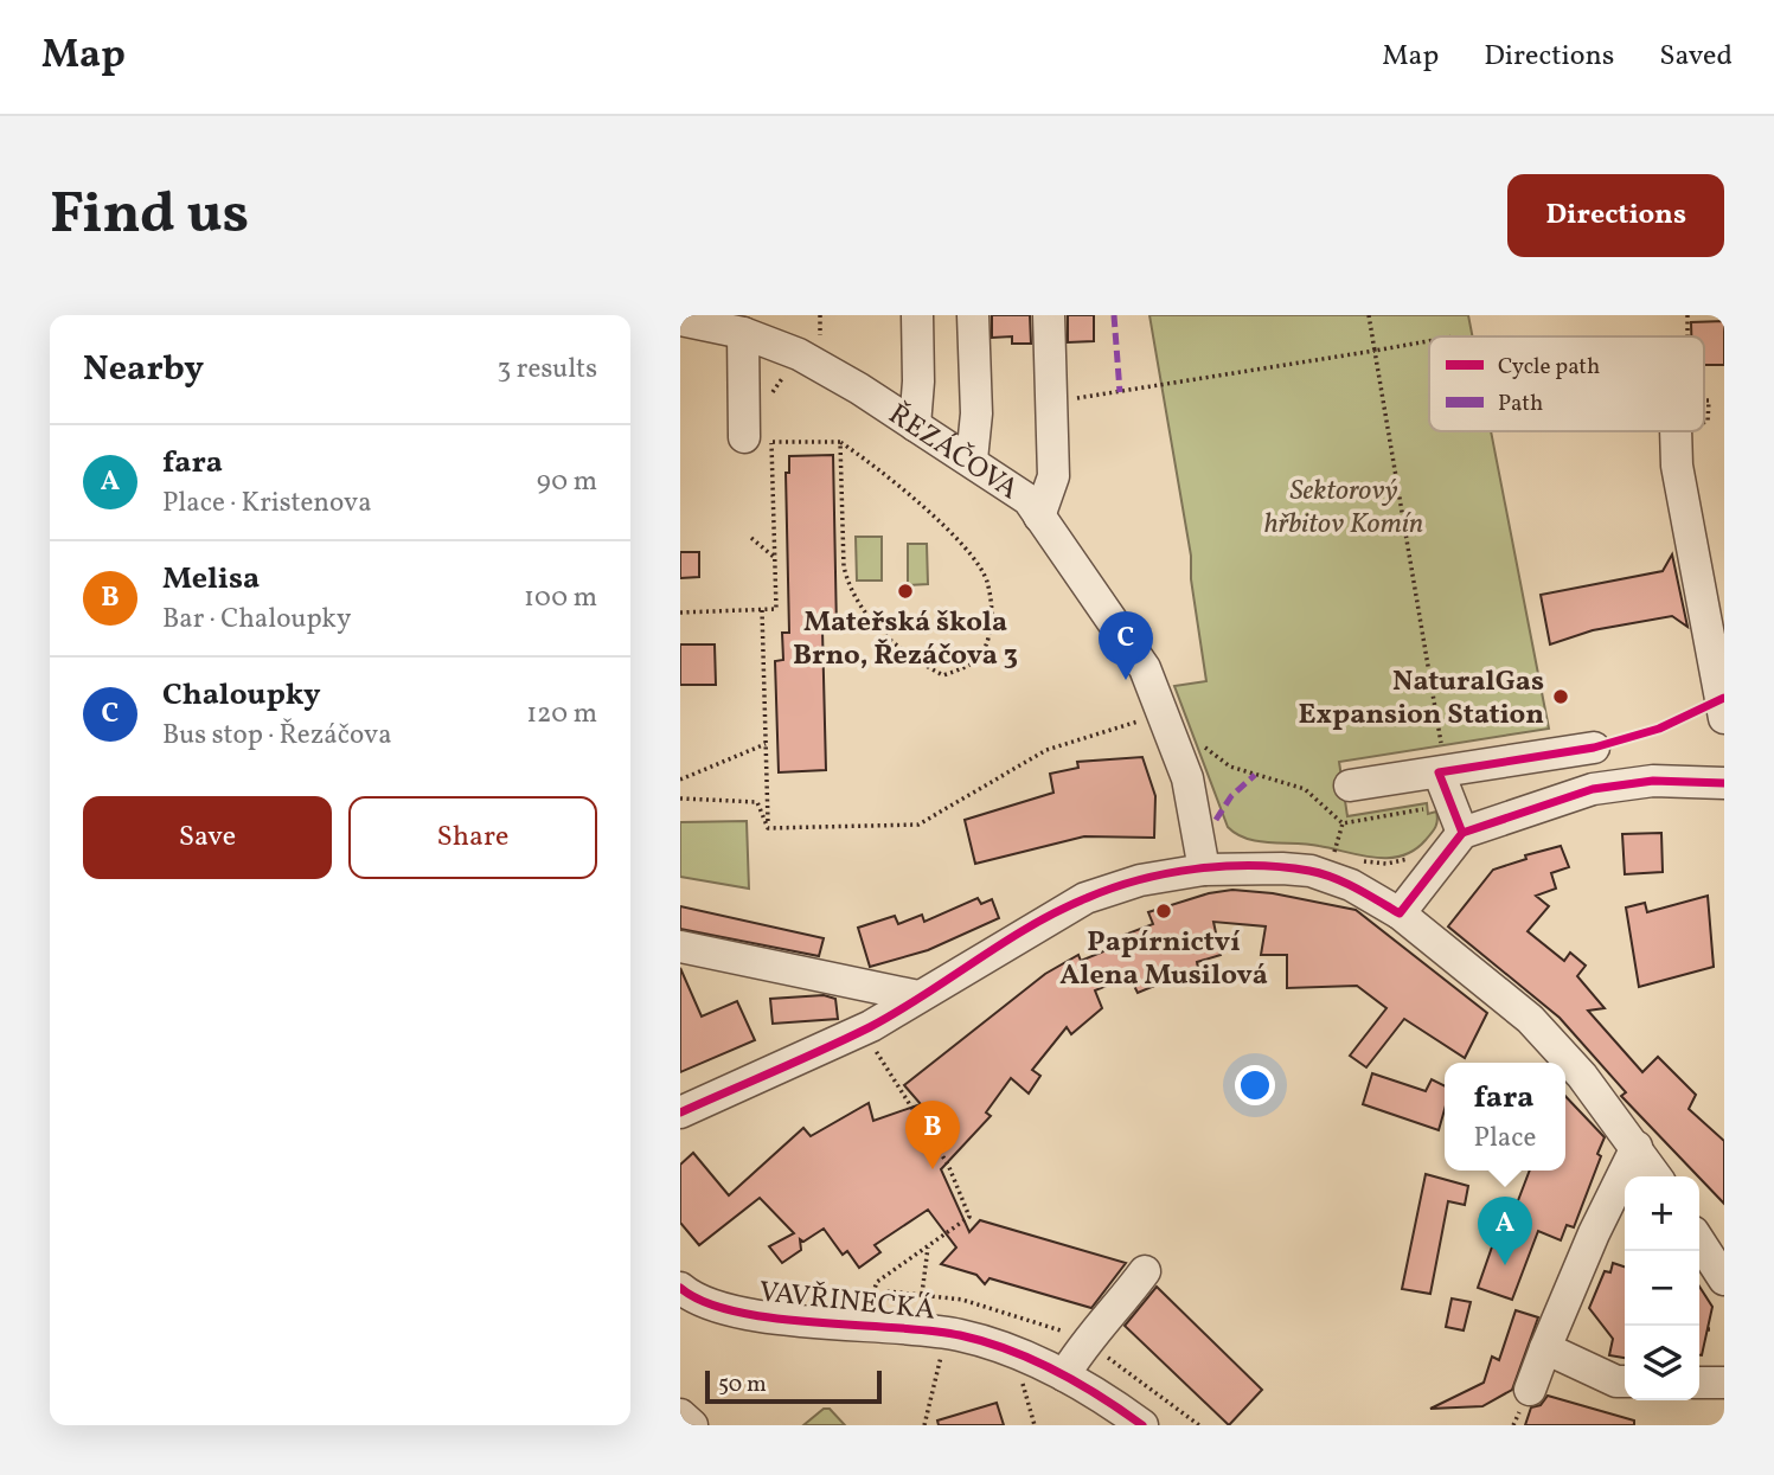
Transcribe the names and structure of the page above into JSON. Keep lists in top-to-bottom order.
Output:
{
  "streets": {
    "street": ["ŘEZÁČOVA", "VAVŘINECKÁ"]
  },
  "parks": ["Sektorový hřbitov Komín"],
  "places": ["Mateřská škola Brno, Řezáčova 3", "NaturalGas Expansion Station", "Papírnictví Alena Musilová"],
  "legend": ["Cycle path", "Path"],
  "scale_bar": "50 m",
  "page": {
    "header": "Map",
    "nav": ["Map", "Directions", "Saved"],
    "buttons": [
      "Directions",
      ["Save", "Share"]
    ],
    "title": "Find us",
    "heading": ["Nearby", "3 results"],
    "list": [
      {
        "mark": "A",
        "name": "fara",
        "note": "Place · Kristenova",
        "value": "90 m"
      },
      {
        "mark": "B",
        "name": "Melisa",
        "note": "Bar · Chaloupky",
        "value": "100 m"
      },
      {
        "mark": "C",
        "name": "Chaloupky",
        "note": "Bus stop · Řezáčova",
        "value": "120 m"
      }
    ],
    "pins": ["C", "B", "A"],
    "popup": ["fara", "Place"],
    "map_buttons": ["+", "−"],
    "scale": "50 m"
  }
}
